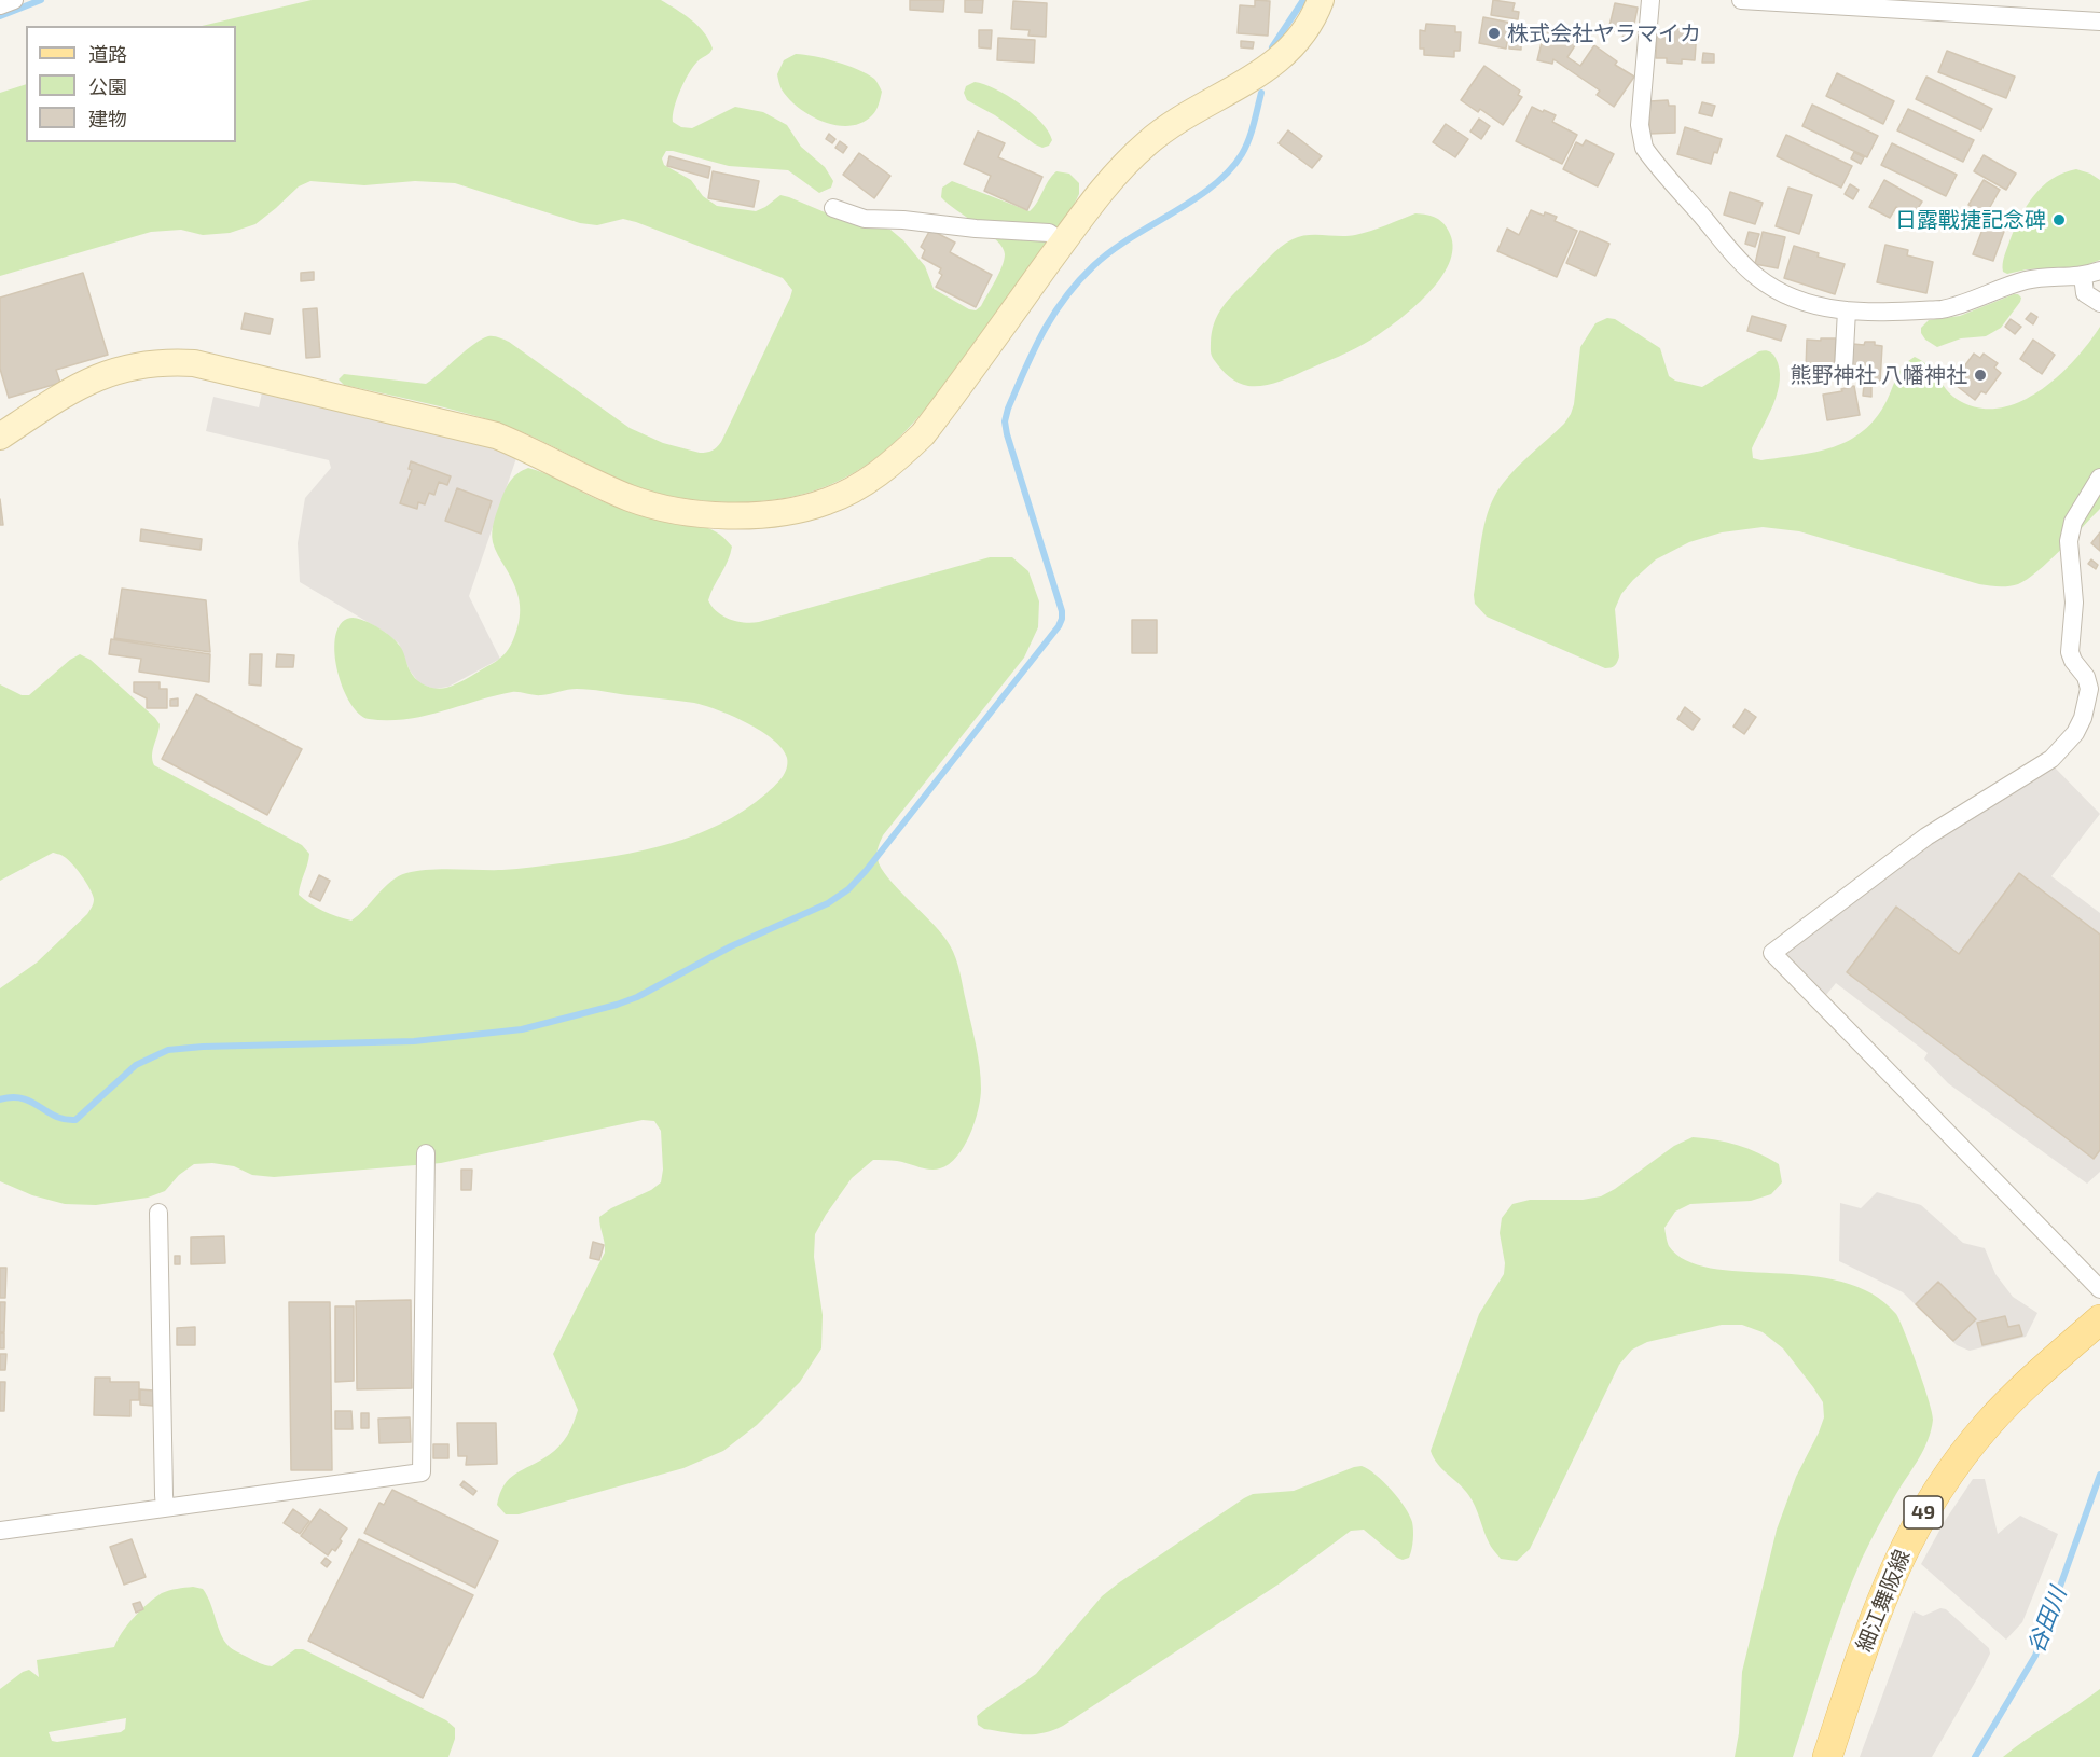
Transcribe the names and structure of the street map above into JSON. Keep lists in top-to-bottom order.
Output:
{
  "streets": {
    "main road": ["49", "細江舞阪線"]
  },
  "water": ["谷田川"],
  "places": ["株式会社ヤラマイカ", "日露戰捷記念碑", "熊野神社 八幡神社"],
  "legend": ["道路", "公園", "建物"]
}
